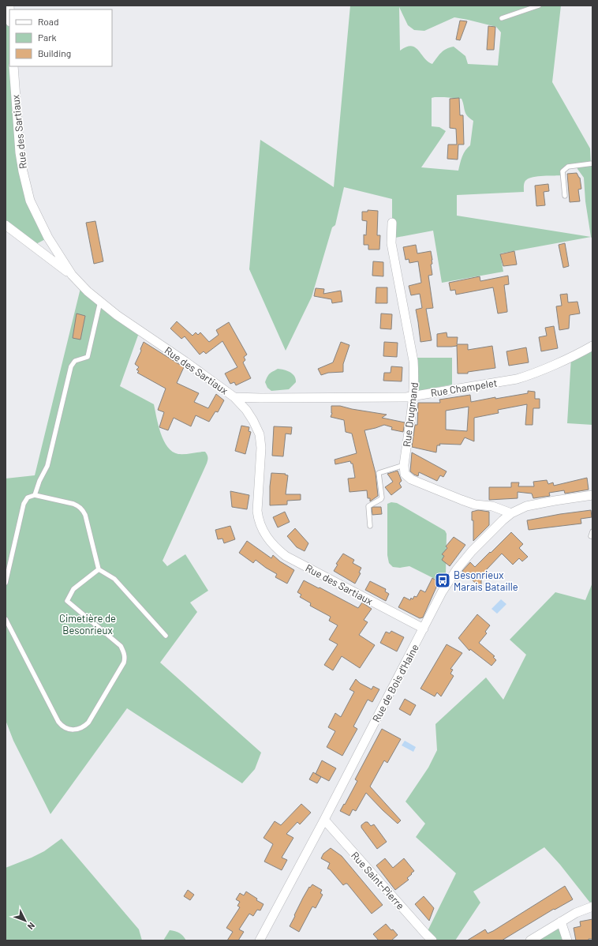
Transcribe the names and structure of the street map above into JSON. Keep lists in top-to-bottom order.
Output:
{
  "streets": {
    "street": [
      "Rue des Sartiaux",
      "Rue Champelet",
      "Rue Drugmand",
      "Rue de Bois d'Haine",
      "Rue Saint-Pierre"
    ]
  },
  "crossings": [
    ["Rue des Sartiaux", "Rue Champelet"],
    ["Rue des Sartiaux", "Rue de Bois d'Haine"],
    ["Rue Champelet", "Rue Drugmand"],
    ["Rue de Bois d'Haine", "Rue Saint-Pierre"]
  ],
  "parks": ["Cimetière de Besonrieux"],
  "places": {
    "bus stop": ["Besonrieux Marais Bataille"]
  },
  "legend": ["Road", "Park", "Building"],
  "north": "bottom right"
}
